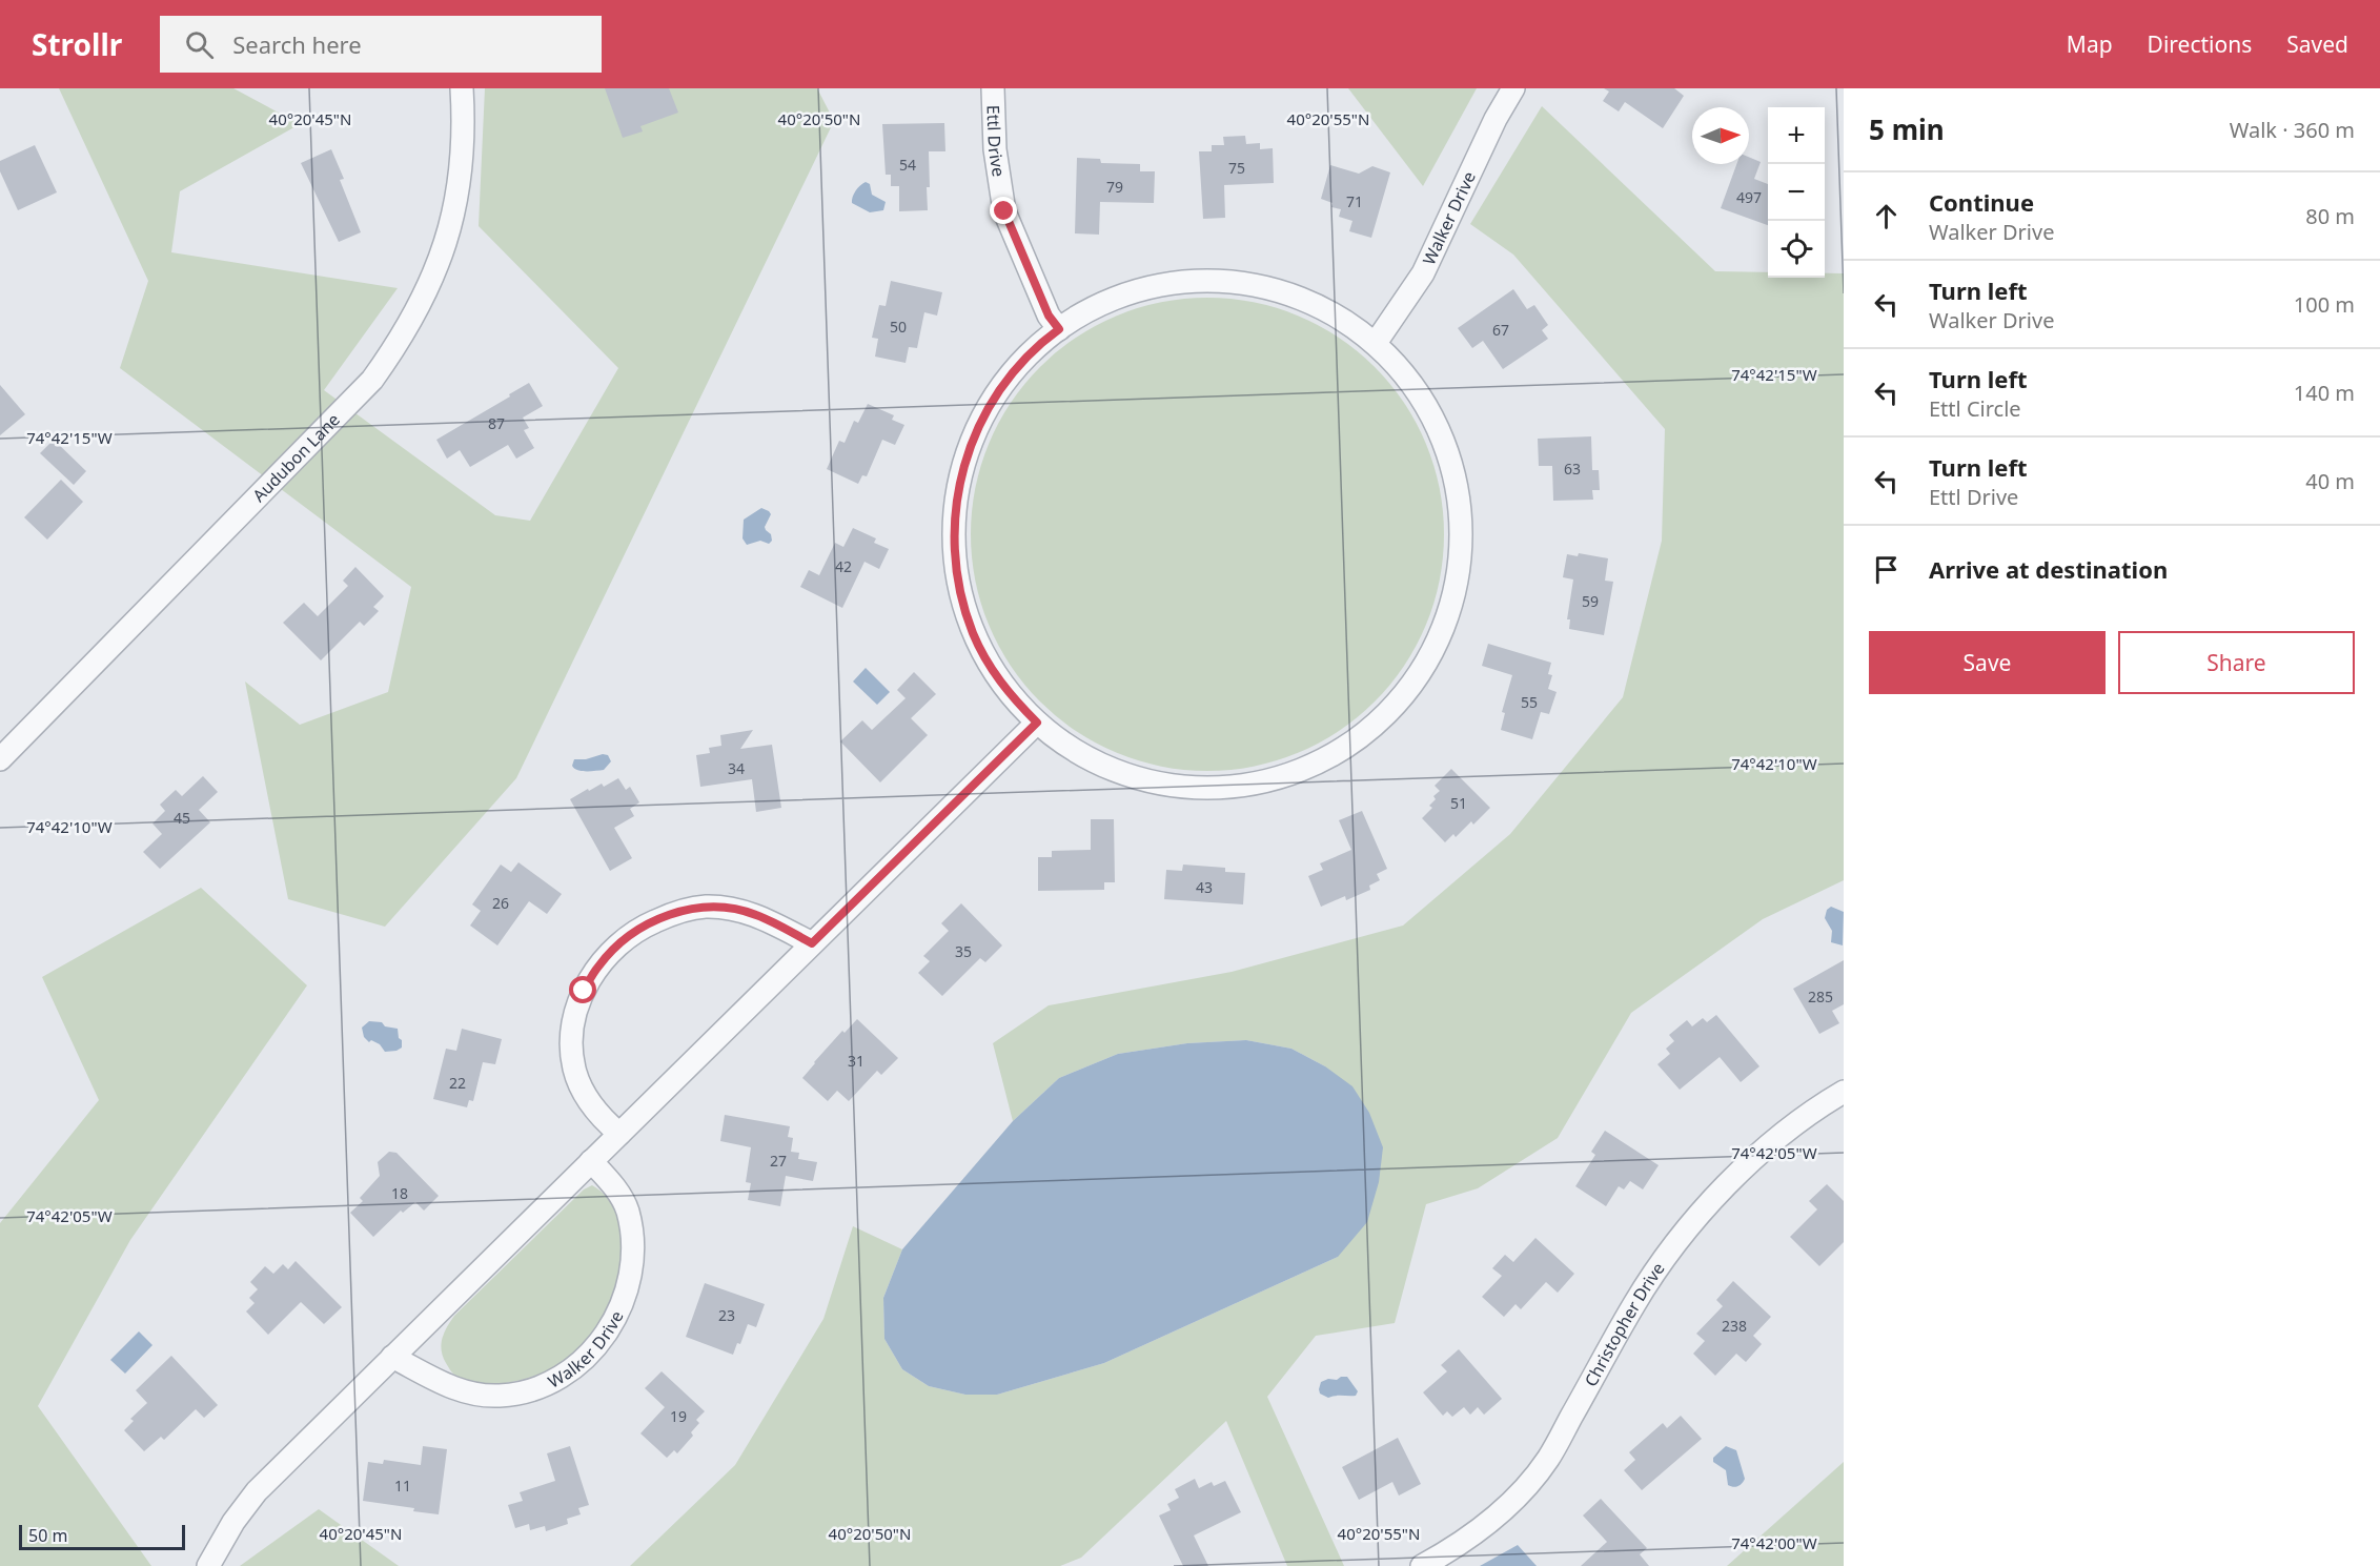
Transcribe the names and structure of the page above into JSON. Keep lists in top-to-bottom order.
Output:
{
  "streets": {
    "street": [
      "Ettl Drive",
      "Walker Drive",
      "Audubon Lane",
      "Christopher Drive"
    ]
  },
  "house_numbers": [
    "54",
    "75",
    "79",
    "497",
    "71",
    "50",
    "67",
    "87",
    "63",
    "42",
    "59",
    "55",
    "34",
    "51",
    "45",
    "43",
    "26",
    "35",
    "285",
    "31",
    "22",
    "27",
    "18",
    "23",
    "238",
    "19",
    "11"
  ],
  "scale_bar": "50 m",
  "north": "right",
  "page": {
    "header": "Strollr",
    "search": "Search here",
    "nav": ["Map", "Directions", "Saved"],
    "heading": ["5 min", "Walk · 360 m"],
    "map_buttons": ["+", "−"],
    "list": [
      ["Continue", "Walker Drive", "80 m"],
      ["Turn left", "Walker Drive", "100 m"],
      ["Turn left", "Ettl Circle", "140 m"],
      ["Turn left", "Ettl Drive", "40 m"],
      "Arrive at destination"
    ],
    "buttons": ["Save", "Share"],
    "scale": "50 m"
  },
  "coordinates": [
    "40°20'45\"N",
    "40°20'50\"N",
    "40°20'55\"N",
    "74°42'15\"W",
    "74°42'10\"W",
    "74°42'05\"W",
    "74°42'00\"W"
  ]
}
